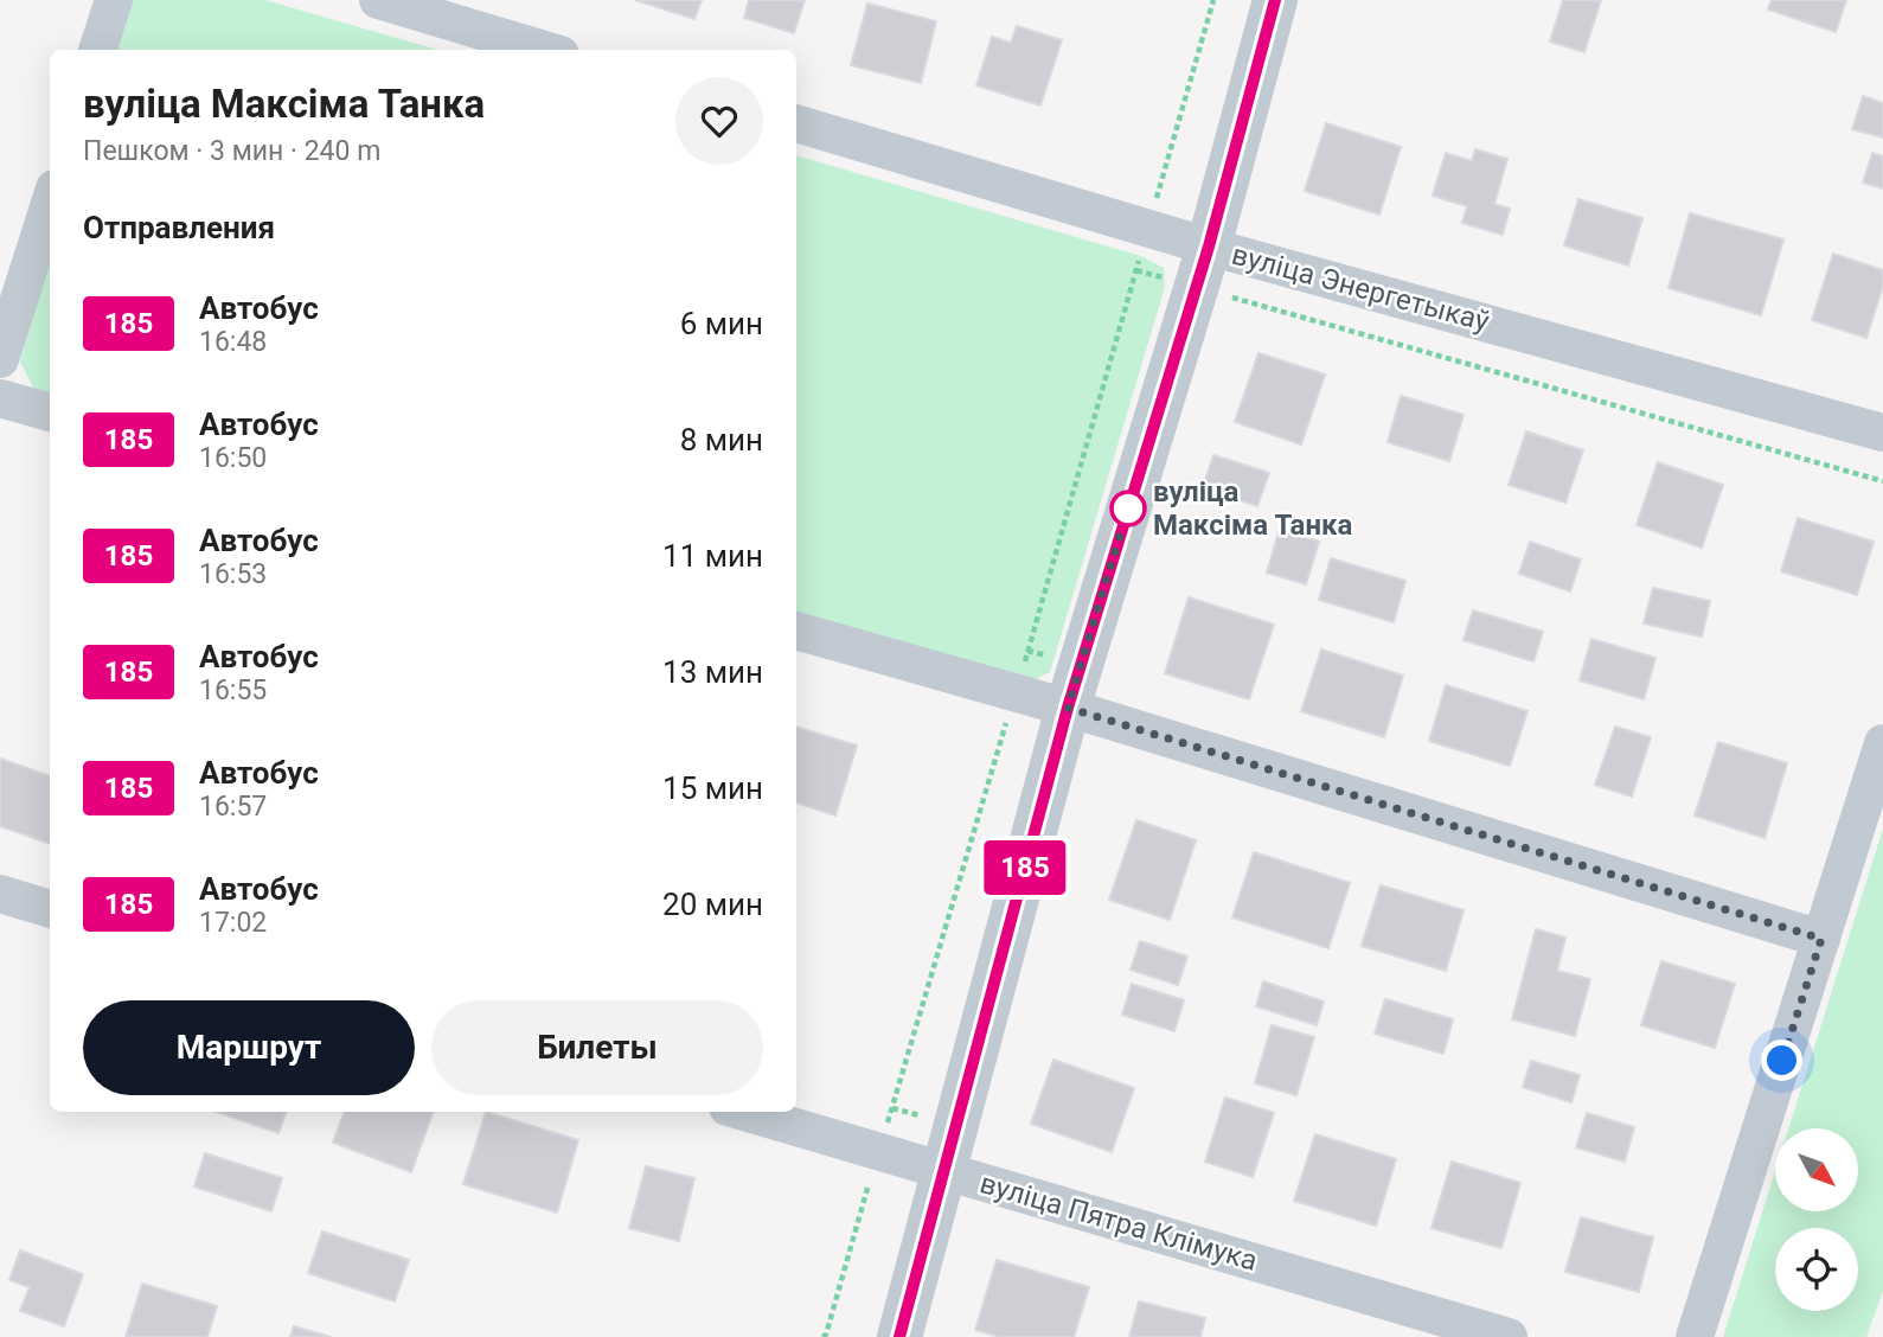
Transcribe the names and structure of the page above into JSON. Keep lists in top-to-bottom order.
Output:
{
  "streets": {
    "street": ["вуліца Энергетыкаў", "вуліца Пятра Клімука"]
  },
  "places": ["вуліца Максіма Танка"],
  "lines": ["bus line 185"],
  "north": "bottom right",
  "page": {
    "on_map": "185",
    "heading": [
      ["вуліца Максіма Танка", "Пешком · 3 мин · 240 m"],
      "Отправления"
    ],
    "list": [
      {
        "mark": "185",
        "name": "Автобус",
        "note": "16:48",
        "value": "6 мин"
      },
      {
        "mark": "185",
        "name": "Автобус",
        "note": "16:50",
        "value": "8 мин"
      },
      {
        "mark": "185",
        "name": "Автобус",
        "note": "16:53",
        "value": "11 мин"
      },
      {
        "mark": "185",
        "name": "Автобус",
        "note": "16:55",
        "value": "13 мин"
      },
      {
        "mark": "185",
        "name": "Автобус",
        "note": "16:57",
        "value": "15 мин"
      },
      {
        "mark": "185",
        "name": "Автобус",
        "note": "17:02",
        "value": "20 мин"
      }
    ],
    "buttons": ["Маршрут", "Билеты"]
  }
}
